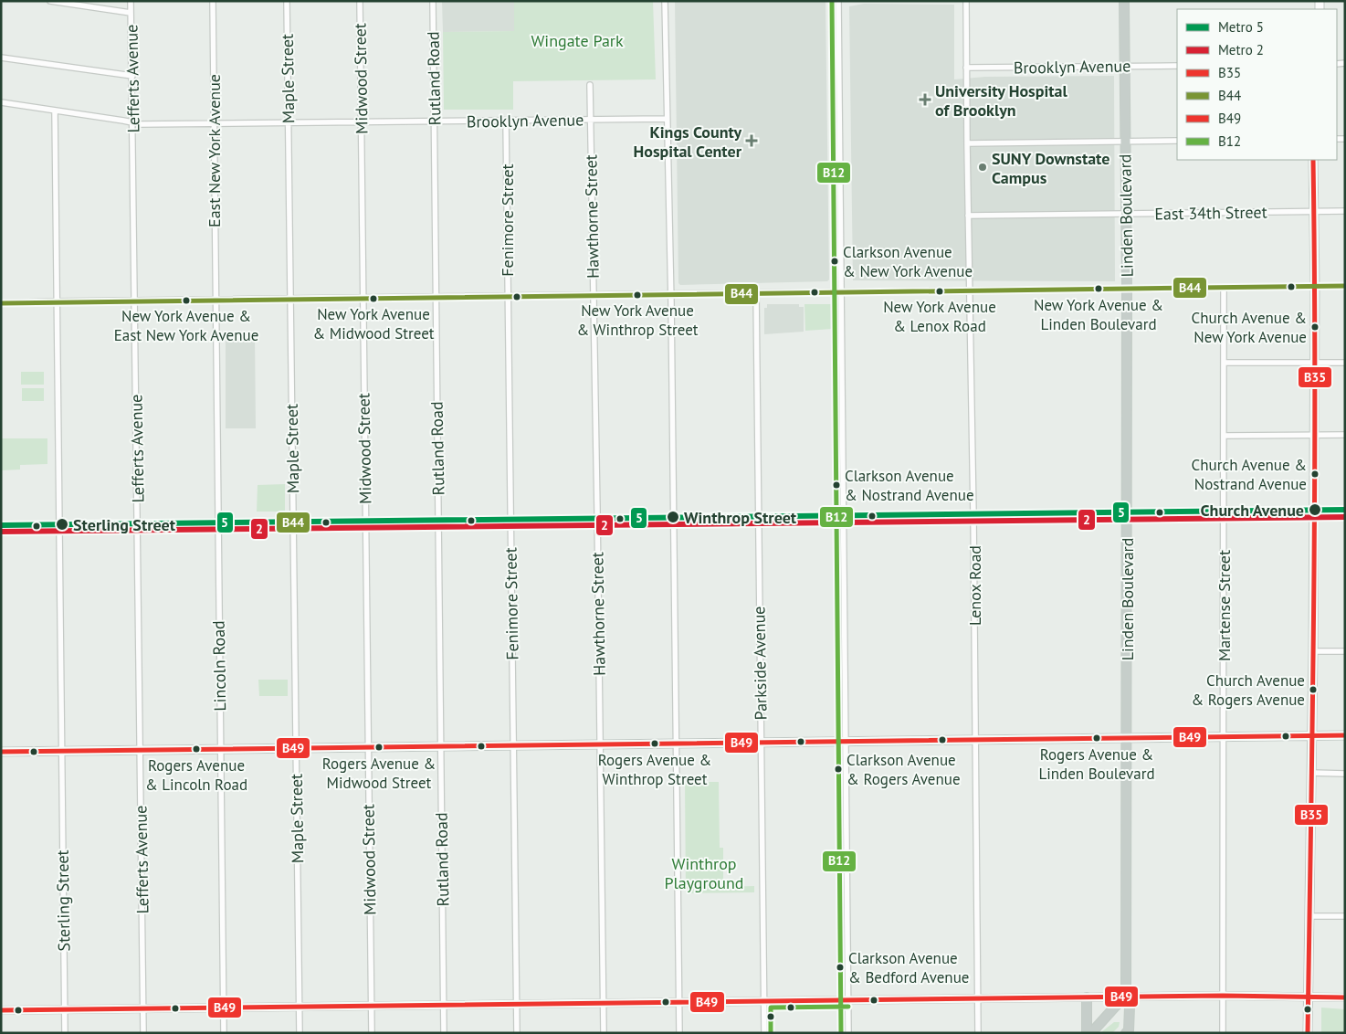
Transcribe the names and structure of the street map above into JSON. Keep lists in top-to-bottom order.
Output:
{
  "streets": {
    "highway": ["Linden Boulevard"],
    "street": [
      "Brooklyn Avenue",
      "Lefferts Avenue",
      "Maple Street",
      "Midwood Street",
      "Rutland Road",
      "East New York Avenue",
      "East 34th Street",
      "Hawthorne Street",
      "Fenimore Street",
      "Lenox Road",
      "Martense Street",
      "Parkside Avenue",
      "Lincoln Road",
      "Sterling Street"
    ]
  },
  "crossings": [
    ["Brooklyn Avenue", "Lefferts Avenue"],
    ["Brooklyn Avenue", "Maple Street"],
    ["Brooklyn Avenue", "Midwood Street"],
    ["Brooklyn Avenue", "Rutland Road"],
    ["Brooklyn Avenue", "East New York Avenue"],
    ["Brooklyn Avenue", "Linden Boulevard"],
    ["Brooklyn Avenue", "Hawthorne Street"],
    ["Brooklyn Avenue", "Fenimore Street"],
    ["Brooklyn Avenue", "Lenox Road"],
    ["Brooklyn Avenue", "Sterling Street"],
    ["East New York Avenue", "Lincoln Road"],
    ["East 34th Street", "Linden Boulevard"],
    ["East 34th Street", "Lenox Road"]
  ],
  "parks": ["Wingate Park", "Winthrop Playground"],
  "places": {
    "health": ["University Hospital of Brooklyn", "Kings County Hospital Center"],
    "other": [
      "SUNY Downstate Campus",
      "Clarkson Avenue & New York Avenue",
      "New York Avenue & Linden Boulevard",
      "New York Avenue & Lenox Road",
      "New York Avenue & Winthrop Street",
      "New York Avenue & Midwood Street",
      "New York Avenue & East New York Avenue",
      "Church Avenue & New York Avenue",
      "Church Avenue & Nostrand Avenue",
      "Clarkson Avenue & Nostrand Avenue",
      "Church Avenue",
      "Winthrop Street",
      "Sterling Street",
      "Church Avenue & Rogers Avenue",
      "Rogers Avenue & Linden Boulevard",
      "Rogers Avenue & Winthrop Street",
      "Rogers Avenue & Midwood Street",
      "Rogers Avenue & Lincoln Road",
      "Clarkson Avenue & Rogers Avenue",
      "Clarkson Avenue & Bedford Avenue"
    ]
  },
  "lines": [
    "transit line B12",
    "transit line B35",
    "transit line B44",
    "metro line 5",
    "metro line 2",
    "transit line B49"
  ],
  "legend": [
    "Metro 5",
    "Metro 2",
    "B35",
    "B44",
    "B49",
    "B12"
  ]
}
